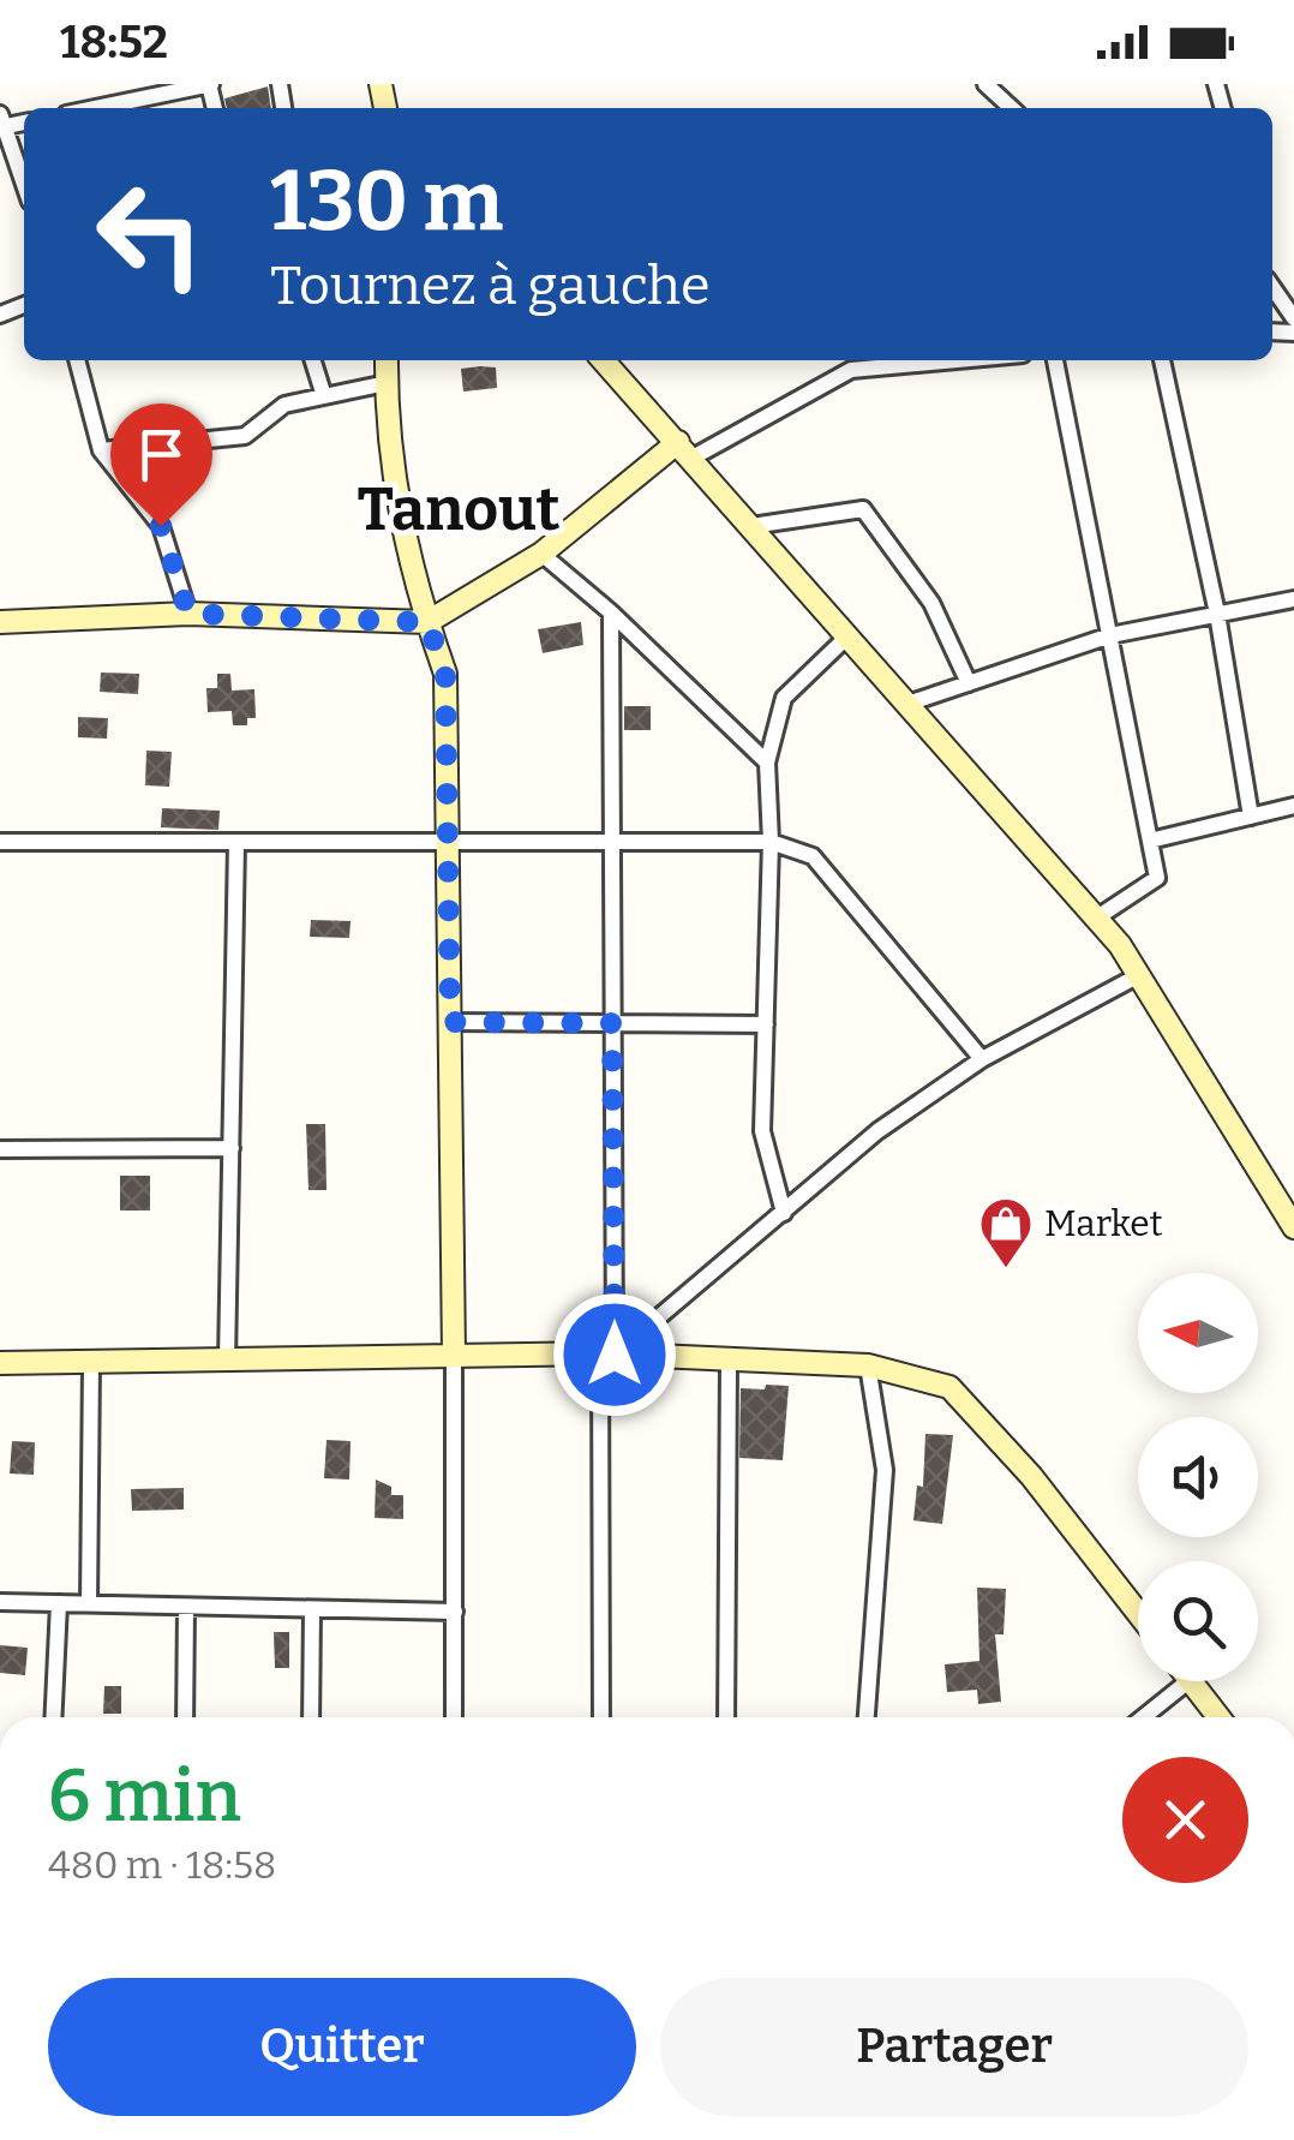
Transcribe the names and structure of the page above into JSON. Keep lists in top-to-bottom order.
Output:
{
  "districts": ["Tanout"],
  "places": {
    "shop": ["Market"]
  },
  "north": "left",
  "page": {
    "status": "18:52",
    "turn": ["130 m", "Tournez à gauche"],
    "heading": ["6 min", "480 m · 18:58"],
    "buttons": ["Quitter", "Partager"]
  }
}
